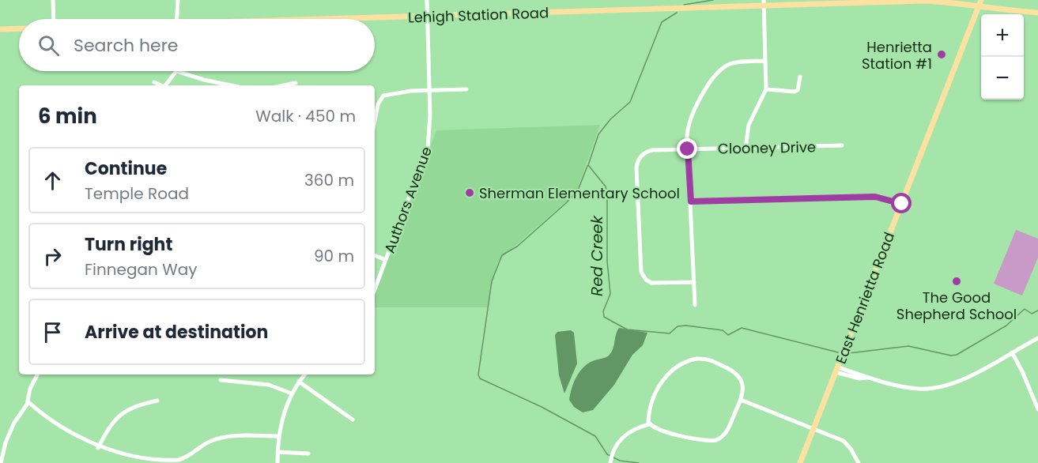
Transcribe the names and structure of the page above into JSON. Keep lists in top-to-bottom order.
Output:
{
  "streets": {
    "main road": ["Lehigh Station Road", "East Henrietta Road"],
    "street": ["Clooney Drive", "Authors Avenue"]
  },
  "crossings": [
    ["Lehigh Station Road", "Authors Avenue"],
    ["Lehigh Station Road", "East Henrietta Road"]
  ],
  "water": ["Red Creek"],
  "places": ["Henrietta Station #1", "Sherman Elementary School", "The Good Shepherd School"],
  "page": {
    "map_buttons": ["+", "−"],
    "search": "Search here",
    "heading": ["6 min", "Walk · 450 m"],
    "list": [
      ["Continue", "Temple Road", "360 m"],
      ["Turn right", "Finnegan Way", "90 m"],
      "Arrive at destination"
    ]
  }
}
